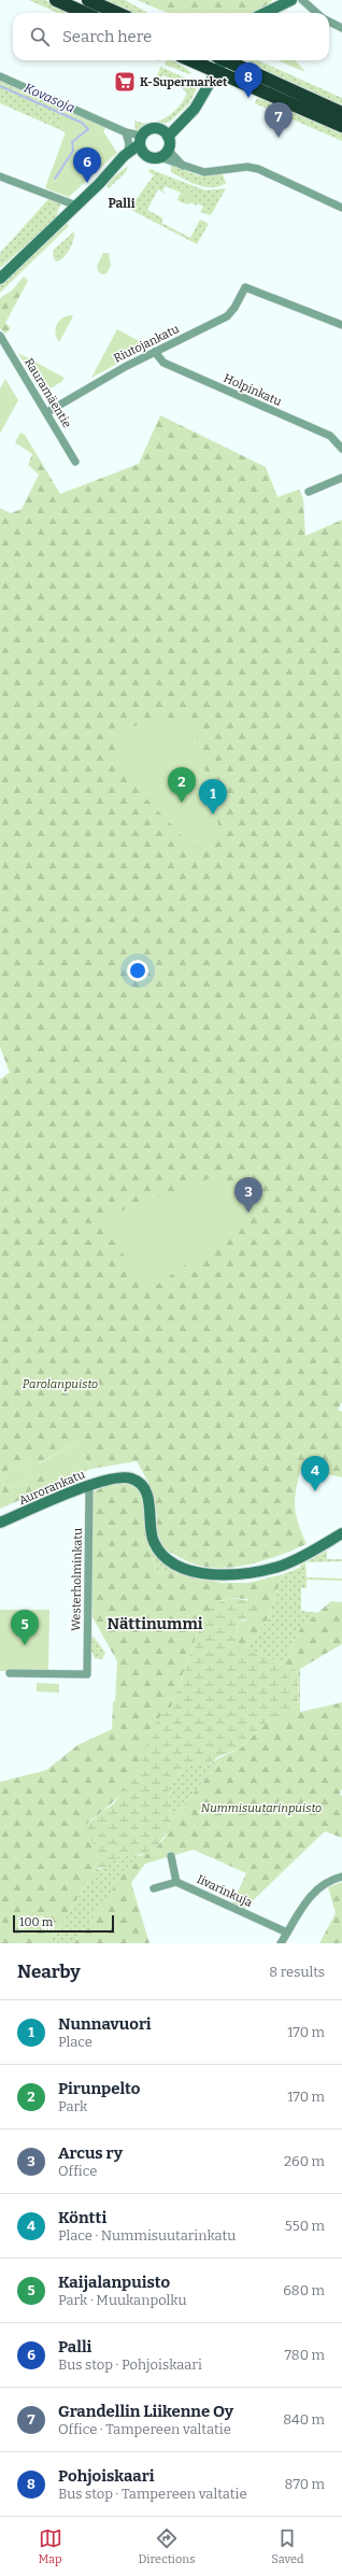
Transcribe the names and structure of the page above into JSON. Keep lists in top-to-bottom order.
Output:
{
  "streets": {
    "street": [
      "Riutojankatu",
      "Holpinkatu",
      "Rauramäentie",
      "Aurorankatu",
      "Westerholminkatu",
      "Iivarinkuja"
    ]
  },
  "crossings": [
    ["Riutojankatu", "Holpinkatu"],
    ["Riutojankatu", "Rauramäentie"],
    ["Aurorankatu", "Westerholminkatu"]
  ],
  "districts": ["Palli", "Nättinummi"],
  "water": ["Kovasoja"],
  "parks": ["Parolanpuisto", "Nummisuutarinpuisto"],
  "places": {
    "supermarket": ["K-Supermarket"]
  },
  "scale_bar": "100 m",
  "page": {
    "search": "Search here",
    "pins": [
      "8",
      "7",
      "6",
      "2",
      "1",
      "3",
      "4",
      "5"
    ],
    "scale": "100 m",
    "heading": ["Nearby", "8 results"],
    "list": [
      {
        "mark": "1",
        "name": "Nunnavuori",
        "note": "Place",
        "value": "170 m"
      },
      {
        "mark": "2",
        "name": "Pirunpelto",
        "note": "Park",
        "value": "170 m"
      },
      {
        "mark": "3",
        "name": "Arcus ry",
        "note": "Office",
        "value": "260 m"
      },
      {
        "mark": "4",
        "name": "Köntti",
        "note": "Place · Nummisuutarinkatu",
        "value": "550 m"
      },
      {
        "mark": "5",
        "name": "Kaijalanpuisto",
        "note": "Park · Muukanpolku",
        "value": "680 m"
      },
      {
        "mark": "6",
        "name": "Palli",
        "note": "Bus stop · Pohjoiskaari",
        "value": "780 m"
      },
      {
        "mark": "7",
        "name": "Grandellin Liikenne Oy",
        "note": "Office · Tampereen valtatie",
        "value": "840 m"
      },
      {
        "mark": "8",
        "name": "Pohjoiskaari",
        "note": "Bus stop · Tampereen valtatie",
        "value": "870 m"
      }
    ],
    "nav": ["Map", "Directions", "Saved"]
  }
}
